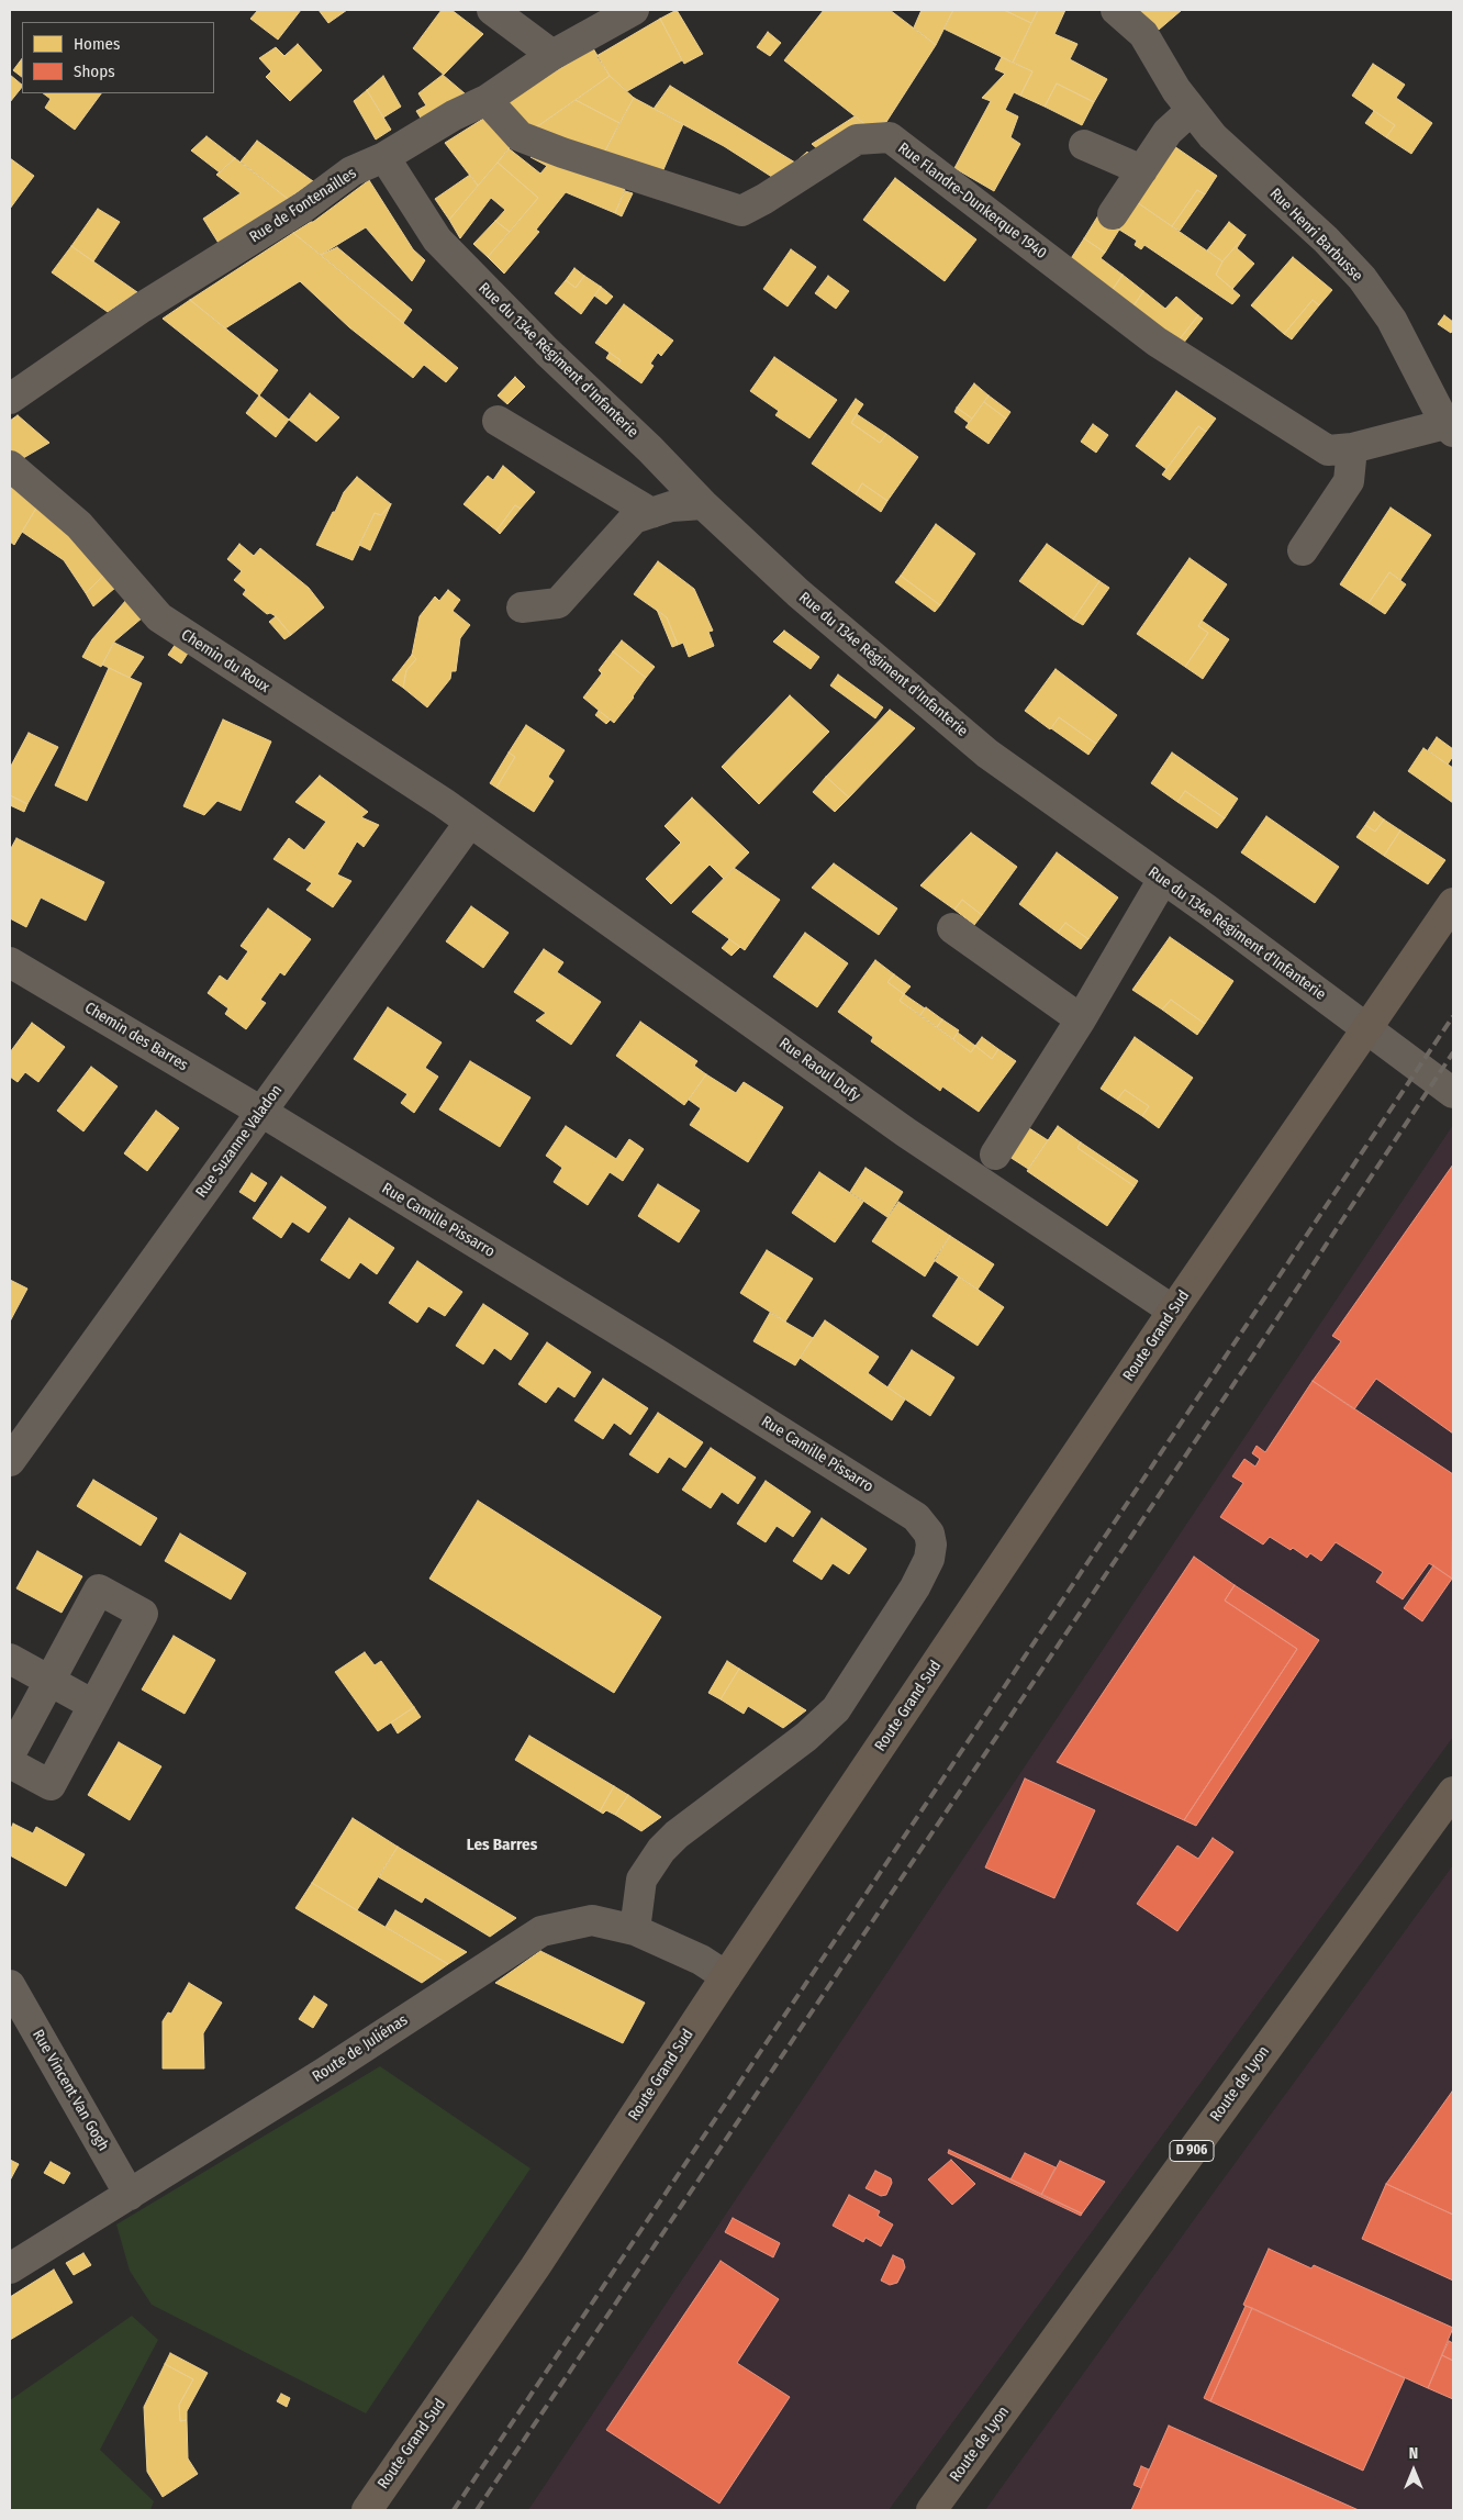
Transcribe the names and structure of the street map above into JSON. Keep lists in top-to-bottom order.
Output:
{
  "streets": {
    "main road": ["Route Grand Sud", "Route de Lyon", "D 906"],
    "street": [
      "Rue Flandre-Dunkerque 1940",
      "Rue de Fontenailles",
      "Rue Henri Barbusse",
      "Rue du 134e Régiment d'Infanterie",
      "Chemin du Roux",
      "Chemin des Barres",
      "Rue Raoul Dufy",
      "Rue Suzanne Valadon",
      "Rue Camille Pissarro",
      "Route de Juliénas",
      "Rue Vincent Van Gogh"
    ]
  },
  "crossings": [
    ["Rue Flandre-Dunkerque 1940", "Rue de Fontenailles"],
    ["Rue Flandre-Dunkerque 1940", "Rue Henri Barbusse"],
    ["Rue de Fontenailles", "Rue du 134e Régiment d'Infanterie"],
    ["Rue du 134e Régiment d'Infanterie", "Route Grand Sud"],
    ["Chemin du Roux", "Rue Raoul Dufy"],
    ["Chemin du Roux", "Rue Suzanne Valadon"],
    ["Chemin des Barres", "Rue Suzanne Valadon"],
    ["Chemin des Barres", "Rue Camille Pissarro"],
    ["Rue Raoul Dufy", "Rue Suzanne Valadon"],
    ["Rue Raoul Dufy", "Route Grand Sud"],
    ["Rue Suzanne Valadon", "Rue Camille Pissarro"],
    ["Rue Camille Pissarro", "Route de Juliénas"],
    ["Route Grand Sud", "Route de Juliénas"],
    ["Route de Juliénas", "Rue Vincent Van Gogh"]
  ],
  "districts": ["Les Barres"],
  "legend": ["Homes", "Shops"],
  "north": "top"
}
